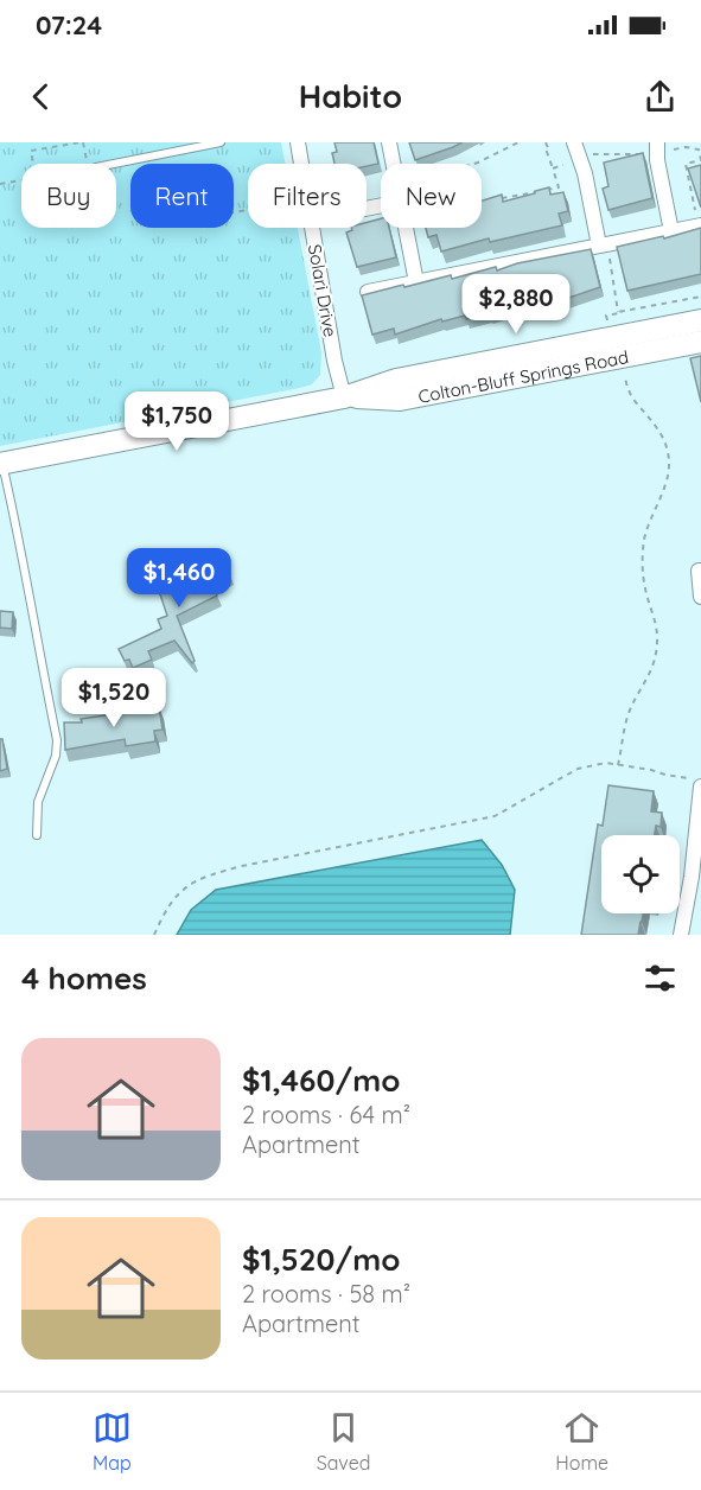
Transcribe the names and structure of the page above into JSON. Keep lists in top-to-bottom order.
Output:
{
  "streets": {
    "street": ["Solari Drive", "Colton-Bluff Springs Road"]
  },
  "crossings": [
    ["Solari Drive", "Colton-Bluff Springs Road"]
  ],
  "page": {
    "status": "07:24",
    "header": "Habito",
    "chip": [
      "Buy",
      "Rent",
      "Filters",
      "New"
    ],
    "price": [
      "$2,880",
      "$1,750",
      "$1,460",
      "$1,520"
    ],
    "heading": "4 homes",
    "list": [
      {
        "name": "$1,460/mo",
        "note": "2 rooms · 64 m² · Apartment"
      },
      {
        "name": "$1,520/mo",
        "note": "2 rooms · 58 m² · Apartment"
      }
    ],
    "tabs": ["Map", "Saved", "Home"]
  }
}
